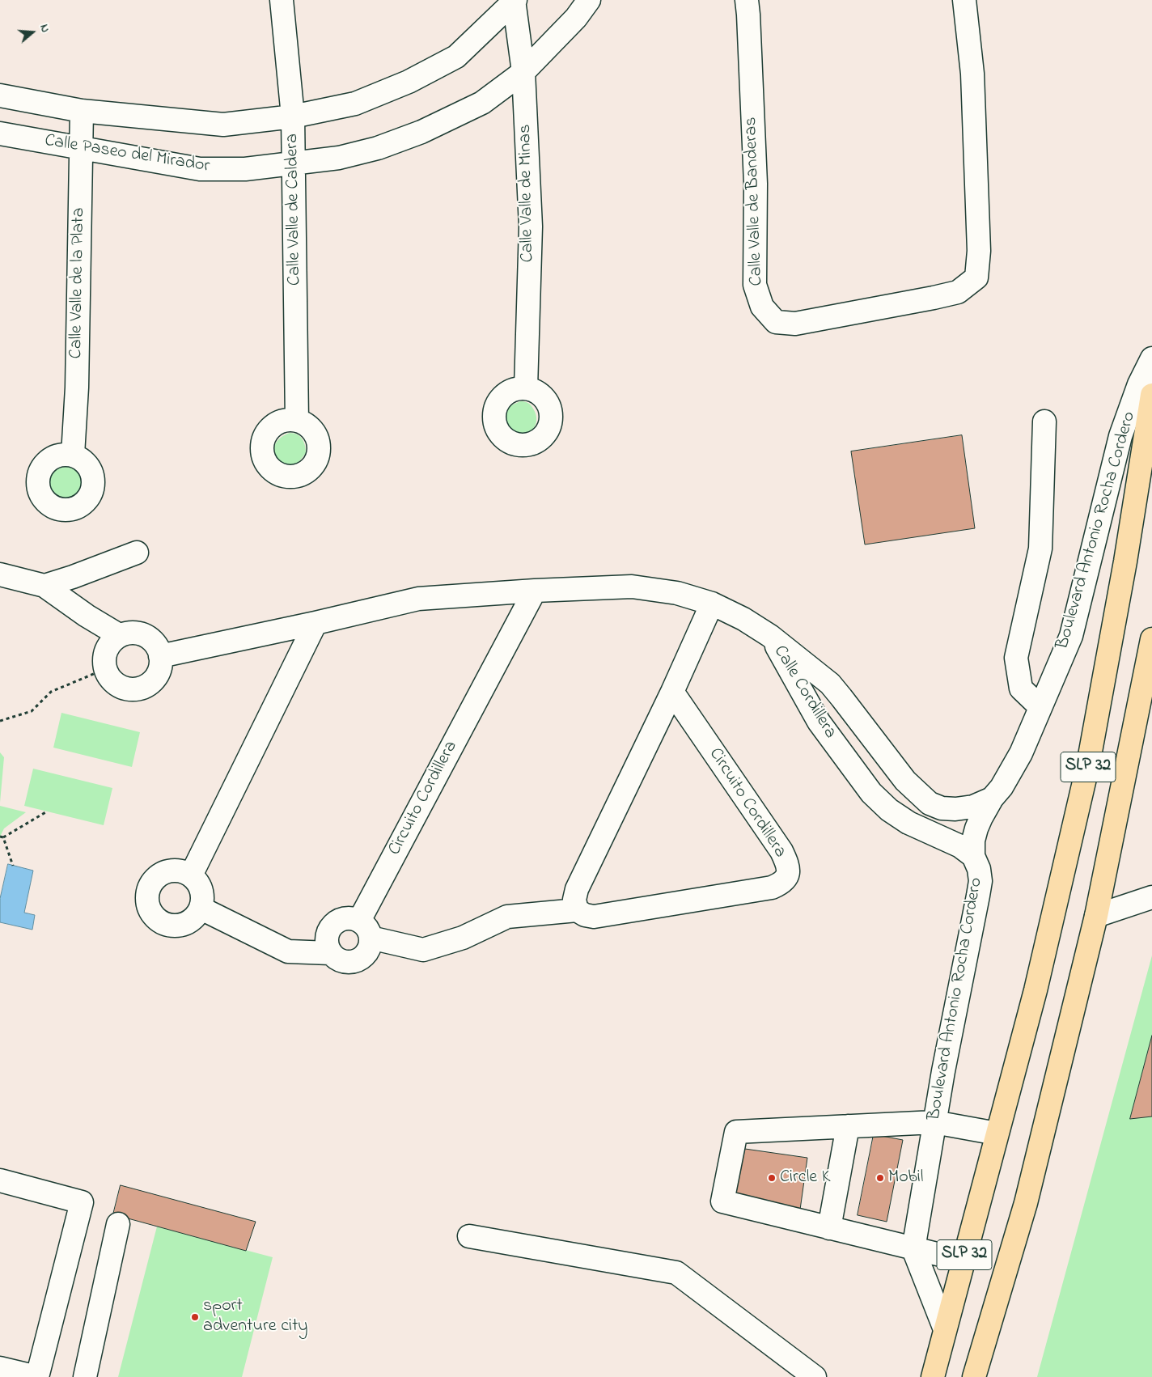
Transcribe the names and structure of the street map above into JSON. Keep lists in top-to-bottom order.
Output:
{
  "streets": {
    "highway": ["SLP 32"],
    "street": [
      "Calle Paseo del Mirador",
      "Calle Valle de Minas",
      "Calle Valle de Banderas",
      "Calle Valle de Caldera",
      "Calle Valle de la Plata",
      "Boulevard Antonio Rocha Cordero",
      "Calle Cordillera",
      "Circuito Cordillera"
    ]
  },
  "crossings": [
    ["Calle Paseo del Mirador", "Calle Valle de Minas"],
    ["Calle Paseo del Mirador", "Calle Valle de Caldera"],
    ["Calle Paseo del Mirador", "Calle Valle de la Plata"],
    ["Boulevard Antonio Rocha Cordero", "Calle Cordillera"]
  ],
  "places": ["Circle K", "Mobil", "sport adventure city"],
  "north": "right"
}
